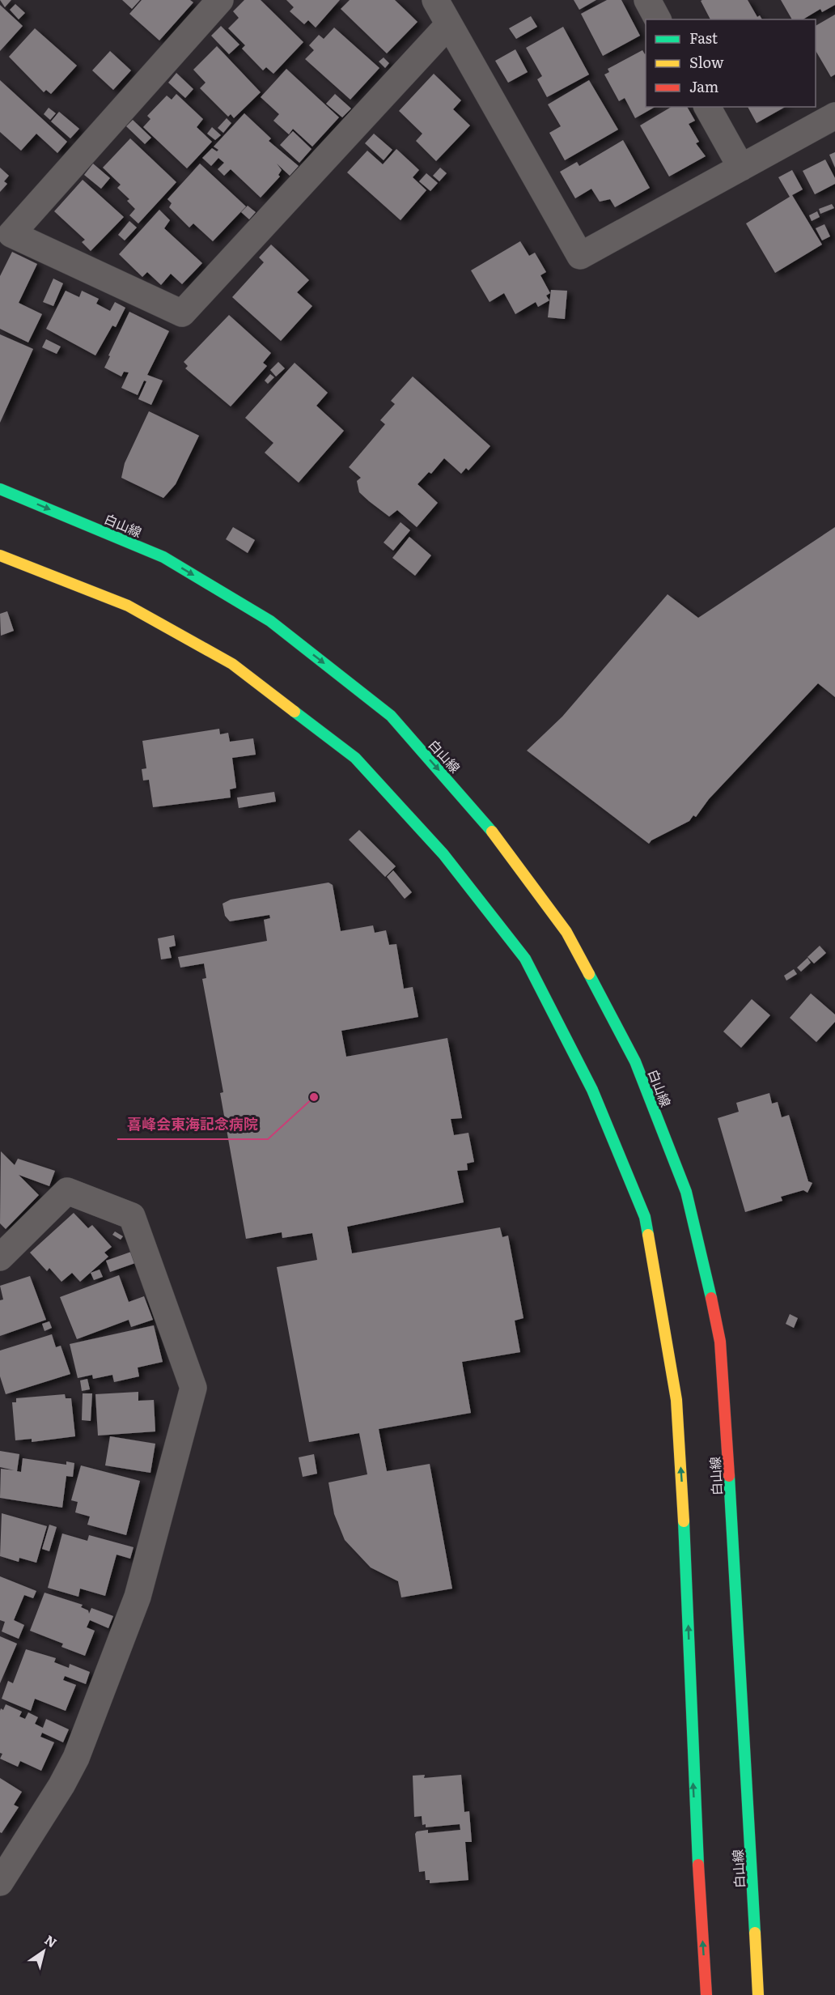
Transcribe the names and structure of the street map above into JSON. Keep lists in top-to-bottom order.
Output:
{
  "streets": {
    "street": ["白山線"]
  },
  "places": ["喜峰会東海記念病院"],
  "legend": ["Fast", "Slow", "Jam"],
  "north": "top right"
}
